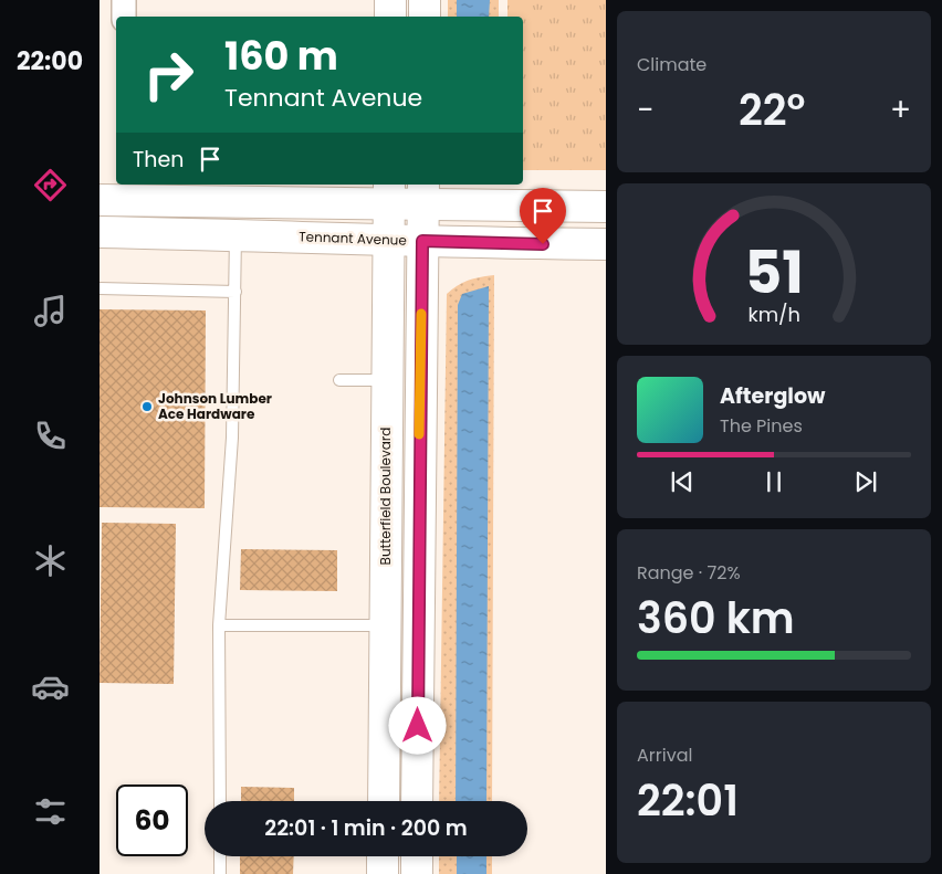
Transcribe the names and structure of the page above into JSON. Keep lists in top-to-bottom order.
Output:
{
  "streets": {
    "main road": ["Tennant Avenue", "Butterfield Boulevard"]
  },
  "crossings": [
    ["Tennant Avenue", "Butterfield Boulevard"]
  ],
  "places": ["Johnson Lumber Ace Hardware"],
  "page": {
    "tabs": "22:00",
    "tile": [
      "Climate",
      ["Range · 72%", "360 km"],
      ["Arrival", "22:01"]
    ],
    "turn": ["160 m", "Tennant Avenue"],
    "heat": ["−", "22°", "+"],
    "then": "Then",
    "song": ["Afterglow", "The Pines"],
    "limit": "60",
    "trip": "22:01 · 1 min · 200 m",
    "gauge": ["51", "km/h"]
  }
}
